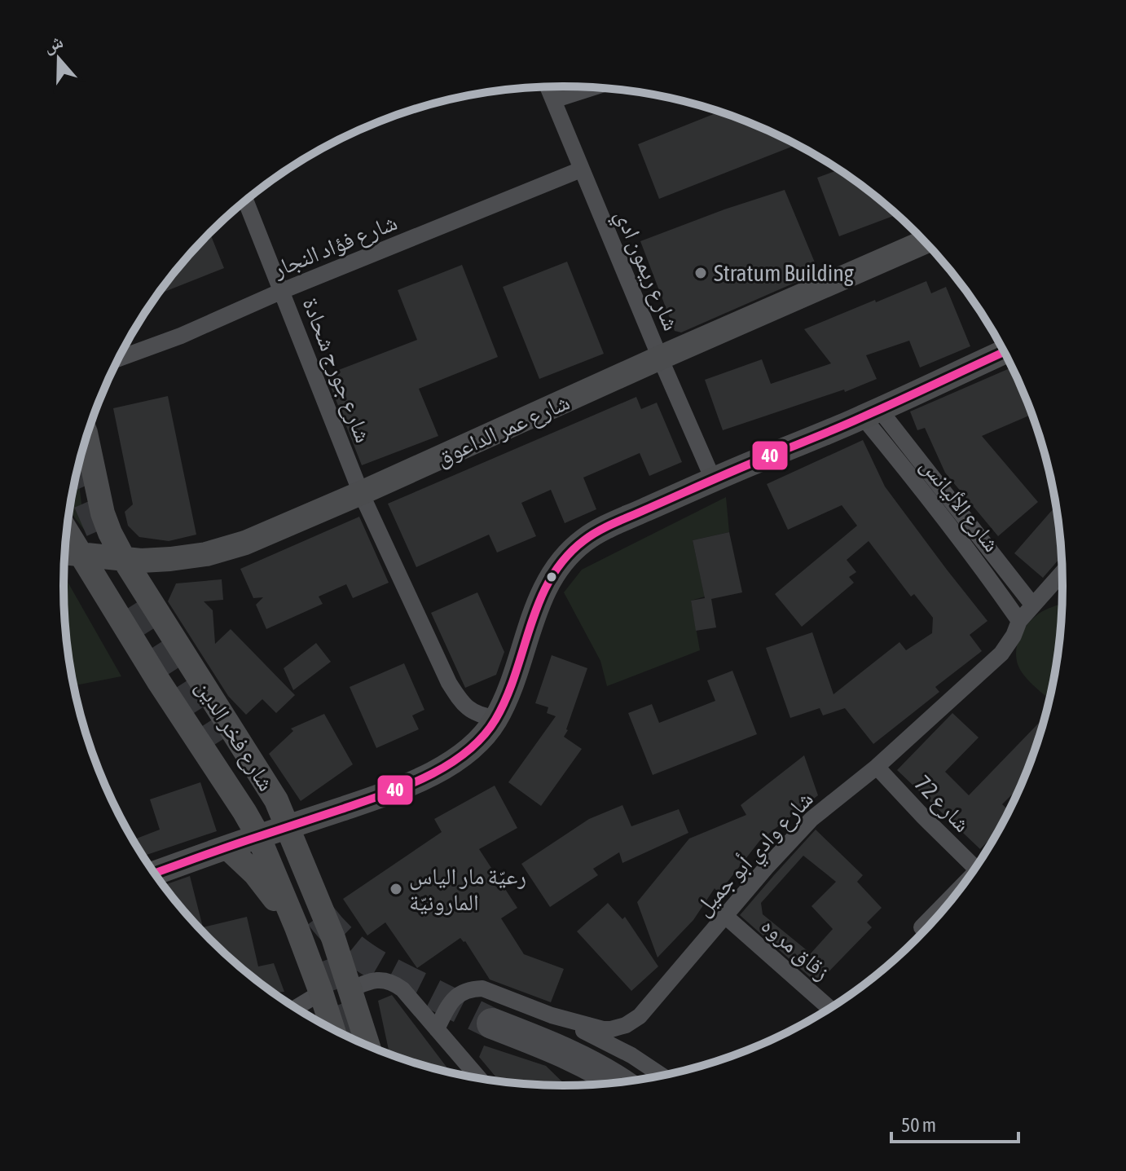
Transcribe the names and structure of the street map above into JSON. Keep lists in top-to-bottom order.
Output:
{
  "streets": {
    "street": [
      "شارع فؤاد النجار",
      "شارع ريمون ادي",
      "شارع جورج شحادة",
      "شارع عمر الداعوق",
      "شارع الأليانس",
      "شارع فخر الدين",
      "شارع 72",
      "شارع وادي أبو جميل",
      "زقاق مروه"
    ]
  },
  "crossings": [
    ["شارع فؤاد النجار", "شارع ريمون ادي"],
    ["شارع فؤاد النجار", "شارع جورج شحادة"],
    ["شارع ريمون ادي", "شارع عمر الداعوق"],
    ["شارع جورج شحادة", "شارع عمر الداعوق"],
    ["شارع عمر الداعوق", "شارع فخر الدين"],
    ["شارع الأليانس", "شارع وادي أبو جميل"],
    ["شارع 72", "شارع وادي أبو جميل"],
    ["شارع وادي أبو جميل", "زقاق مروه"]
  ],
  "places": ["Stratum Building", "رعيّة مار الياس المارونيّة"],
  "lines": ["transit line 40"],
  "scale_bar": "50 m",
  "north": "top"
}
